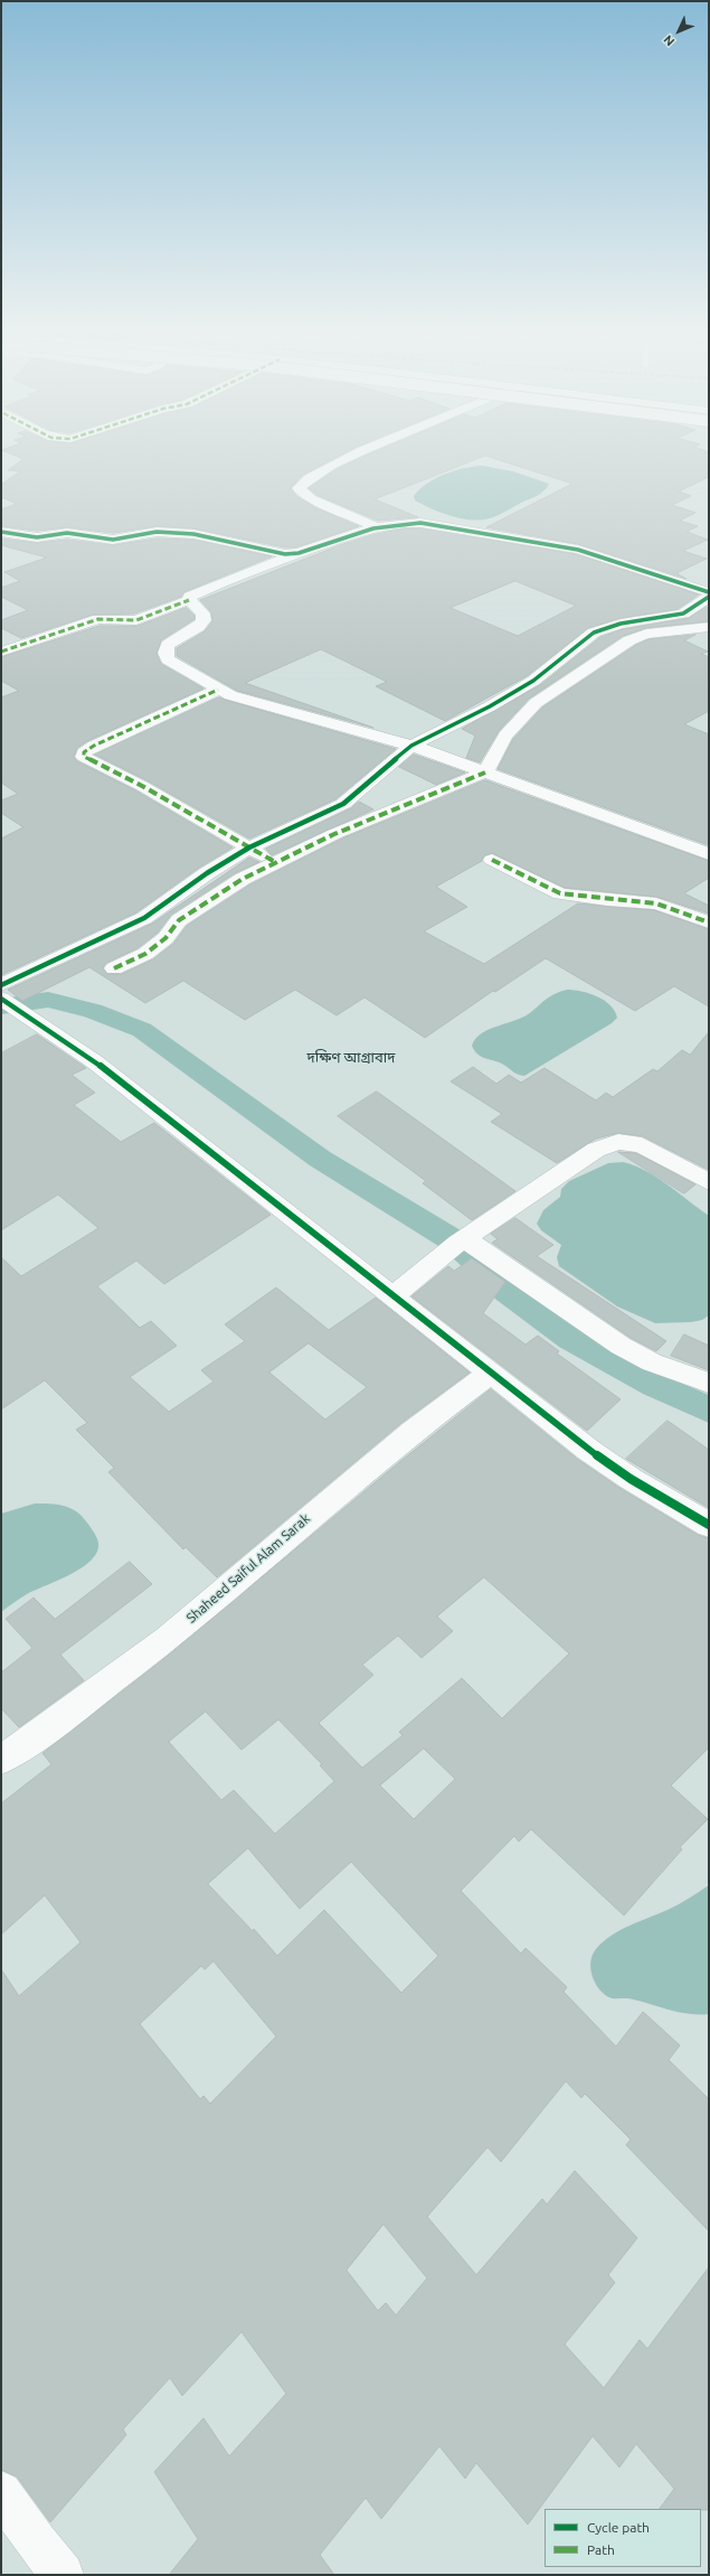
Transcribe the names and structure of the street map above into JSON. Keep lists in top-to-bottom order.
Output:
{
  "streets": {
    "main road": ["Shaheed Saiful Alam Sarak"]
  },
  "districts": ["দক্ষিণ আগ্রাবাদ"],
  "legend": ["Cycle path", "Path"],
  "north": "bottom left"
}
